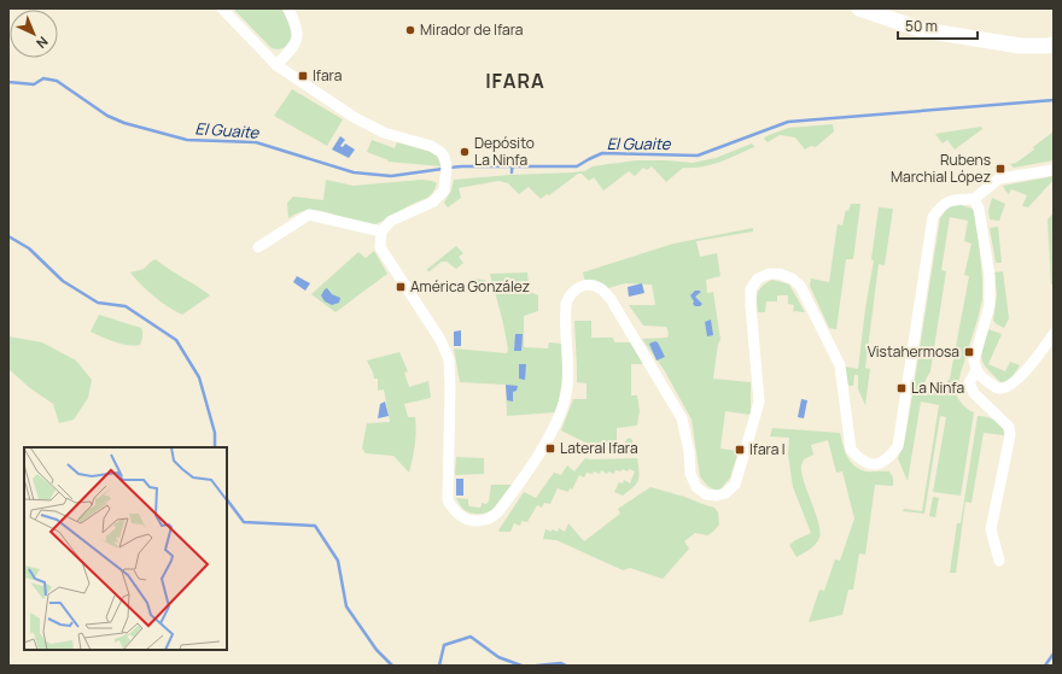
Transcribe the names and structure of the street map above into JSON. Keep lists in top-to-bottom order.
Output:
{
  "districts": ["IFARA"],
  "water": ["El Guaite"],
  "places": {
    "other": ["Mirador de Ifara", "Depósito La Ninfa"],
    "transit": [
      "Ifara",
      "Rubens Marchial López",
      "América González",
      "Vistahermosa",
      "La Ninfa",
      "Lateral Ifara",
      "Ifara I"
    ]
  },
  "scale_bar": "50 m",
  "north": "bottom right"
}
